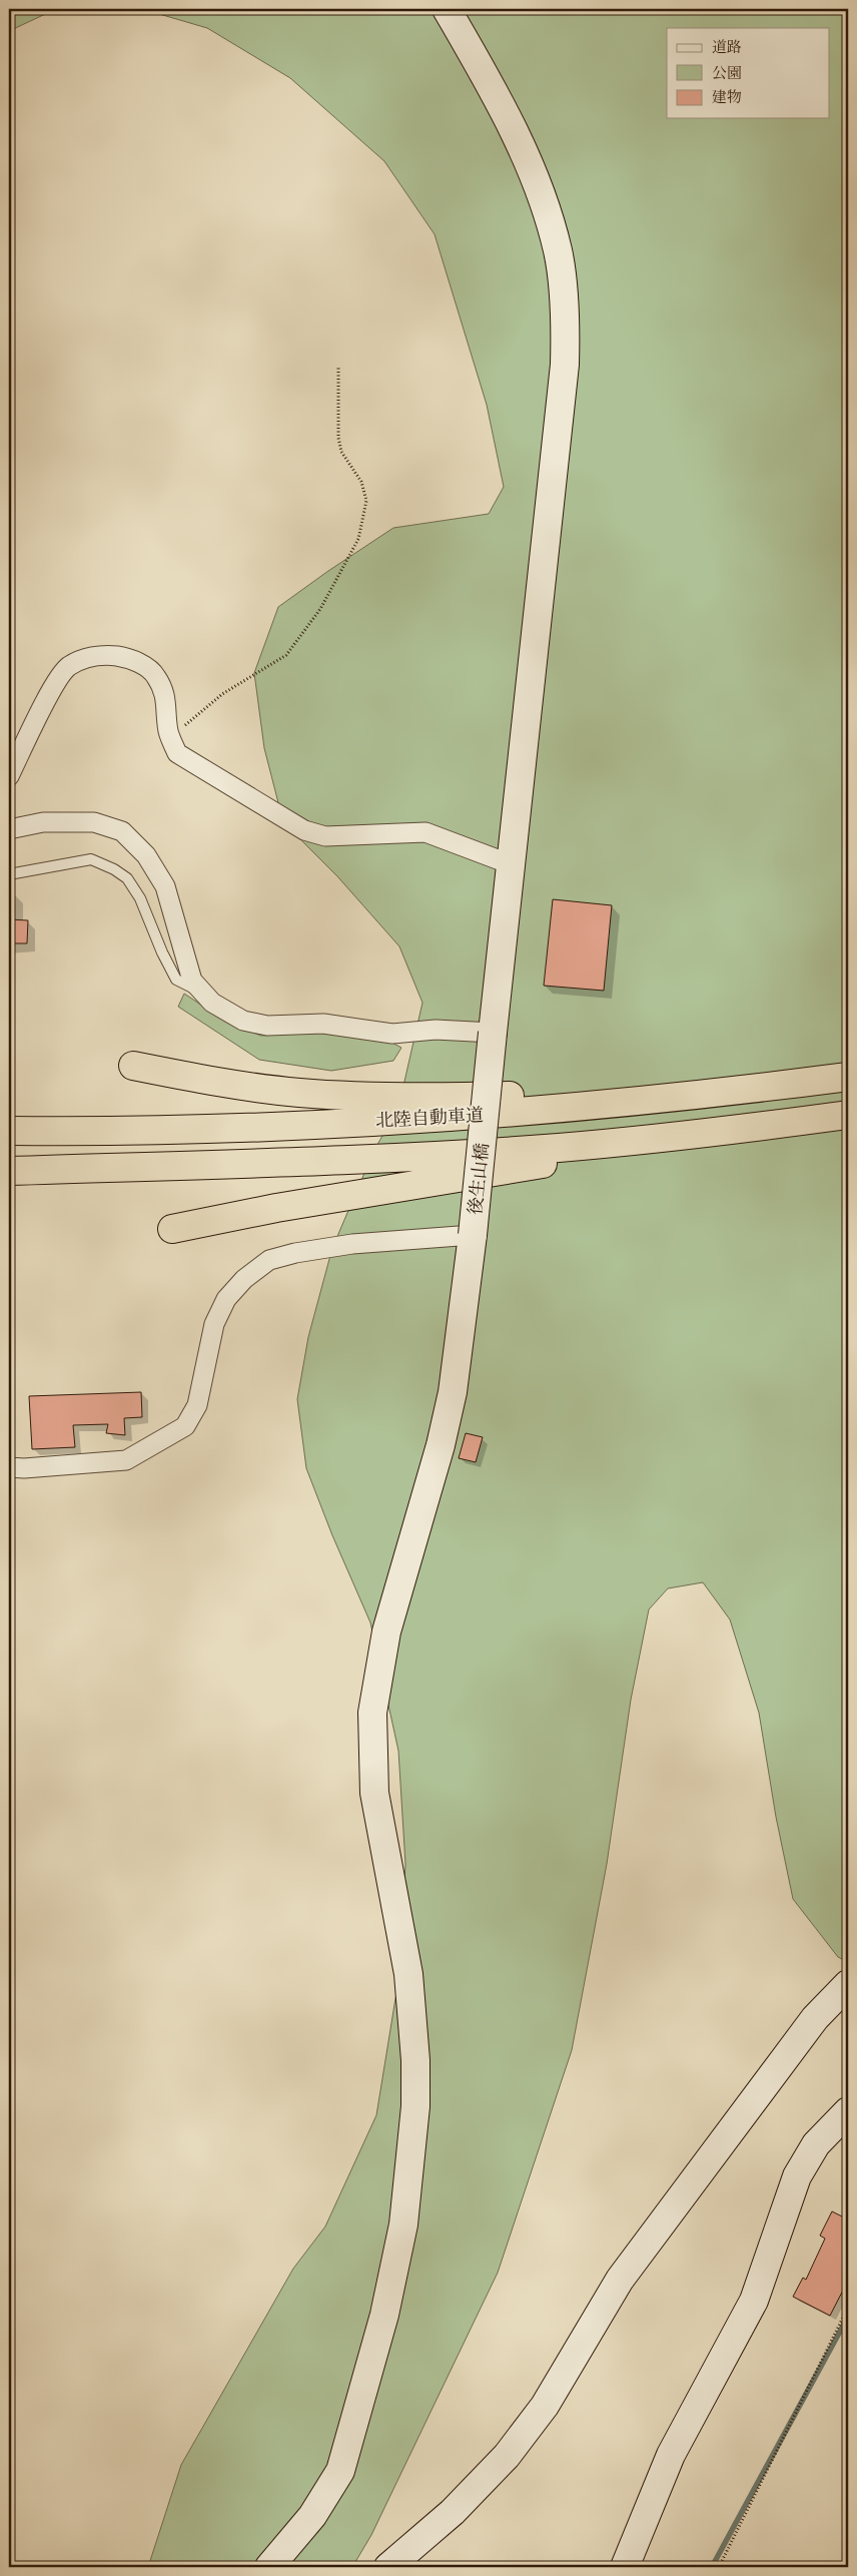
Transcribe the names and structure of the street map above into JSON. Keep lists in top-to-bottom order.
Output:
{
  "streets": {
    "highway": ["北陸自動車道"],
    "street": ["後生山橋"]
  },
  "legend": ["道路", "公園", "建物"]
}
